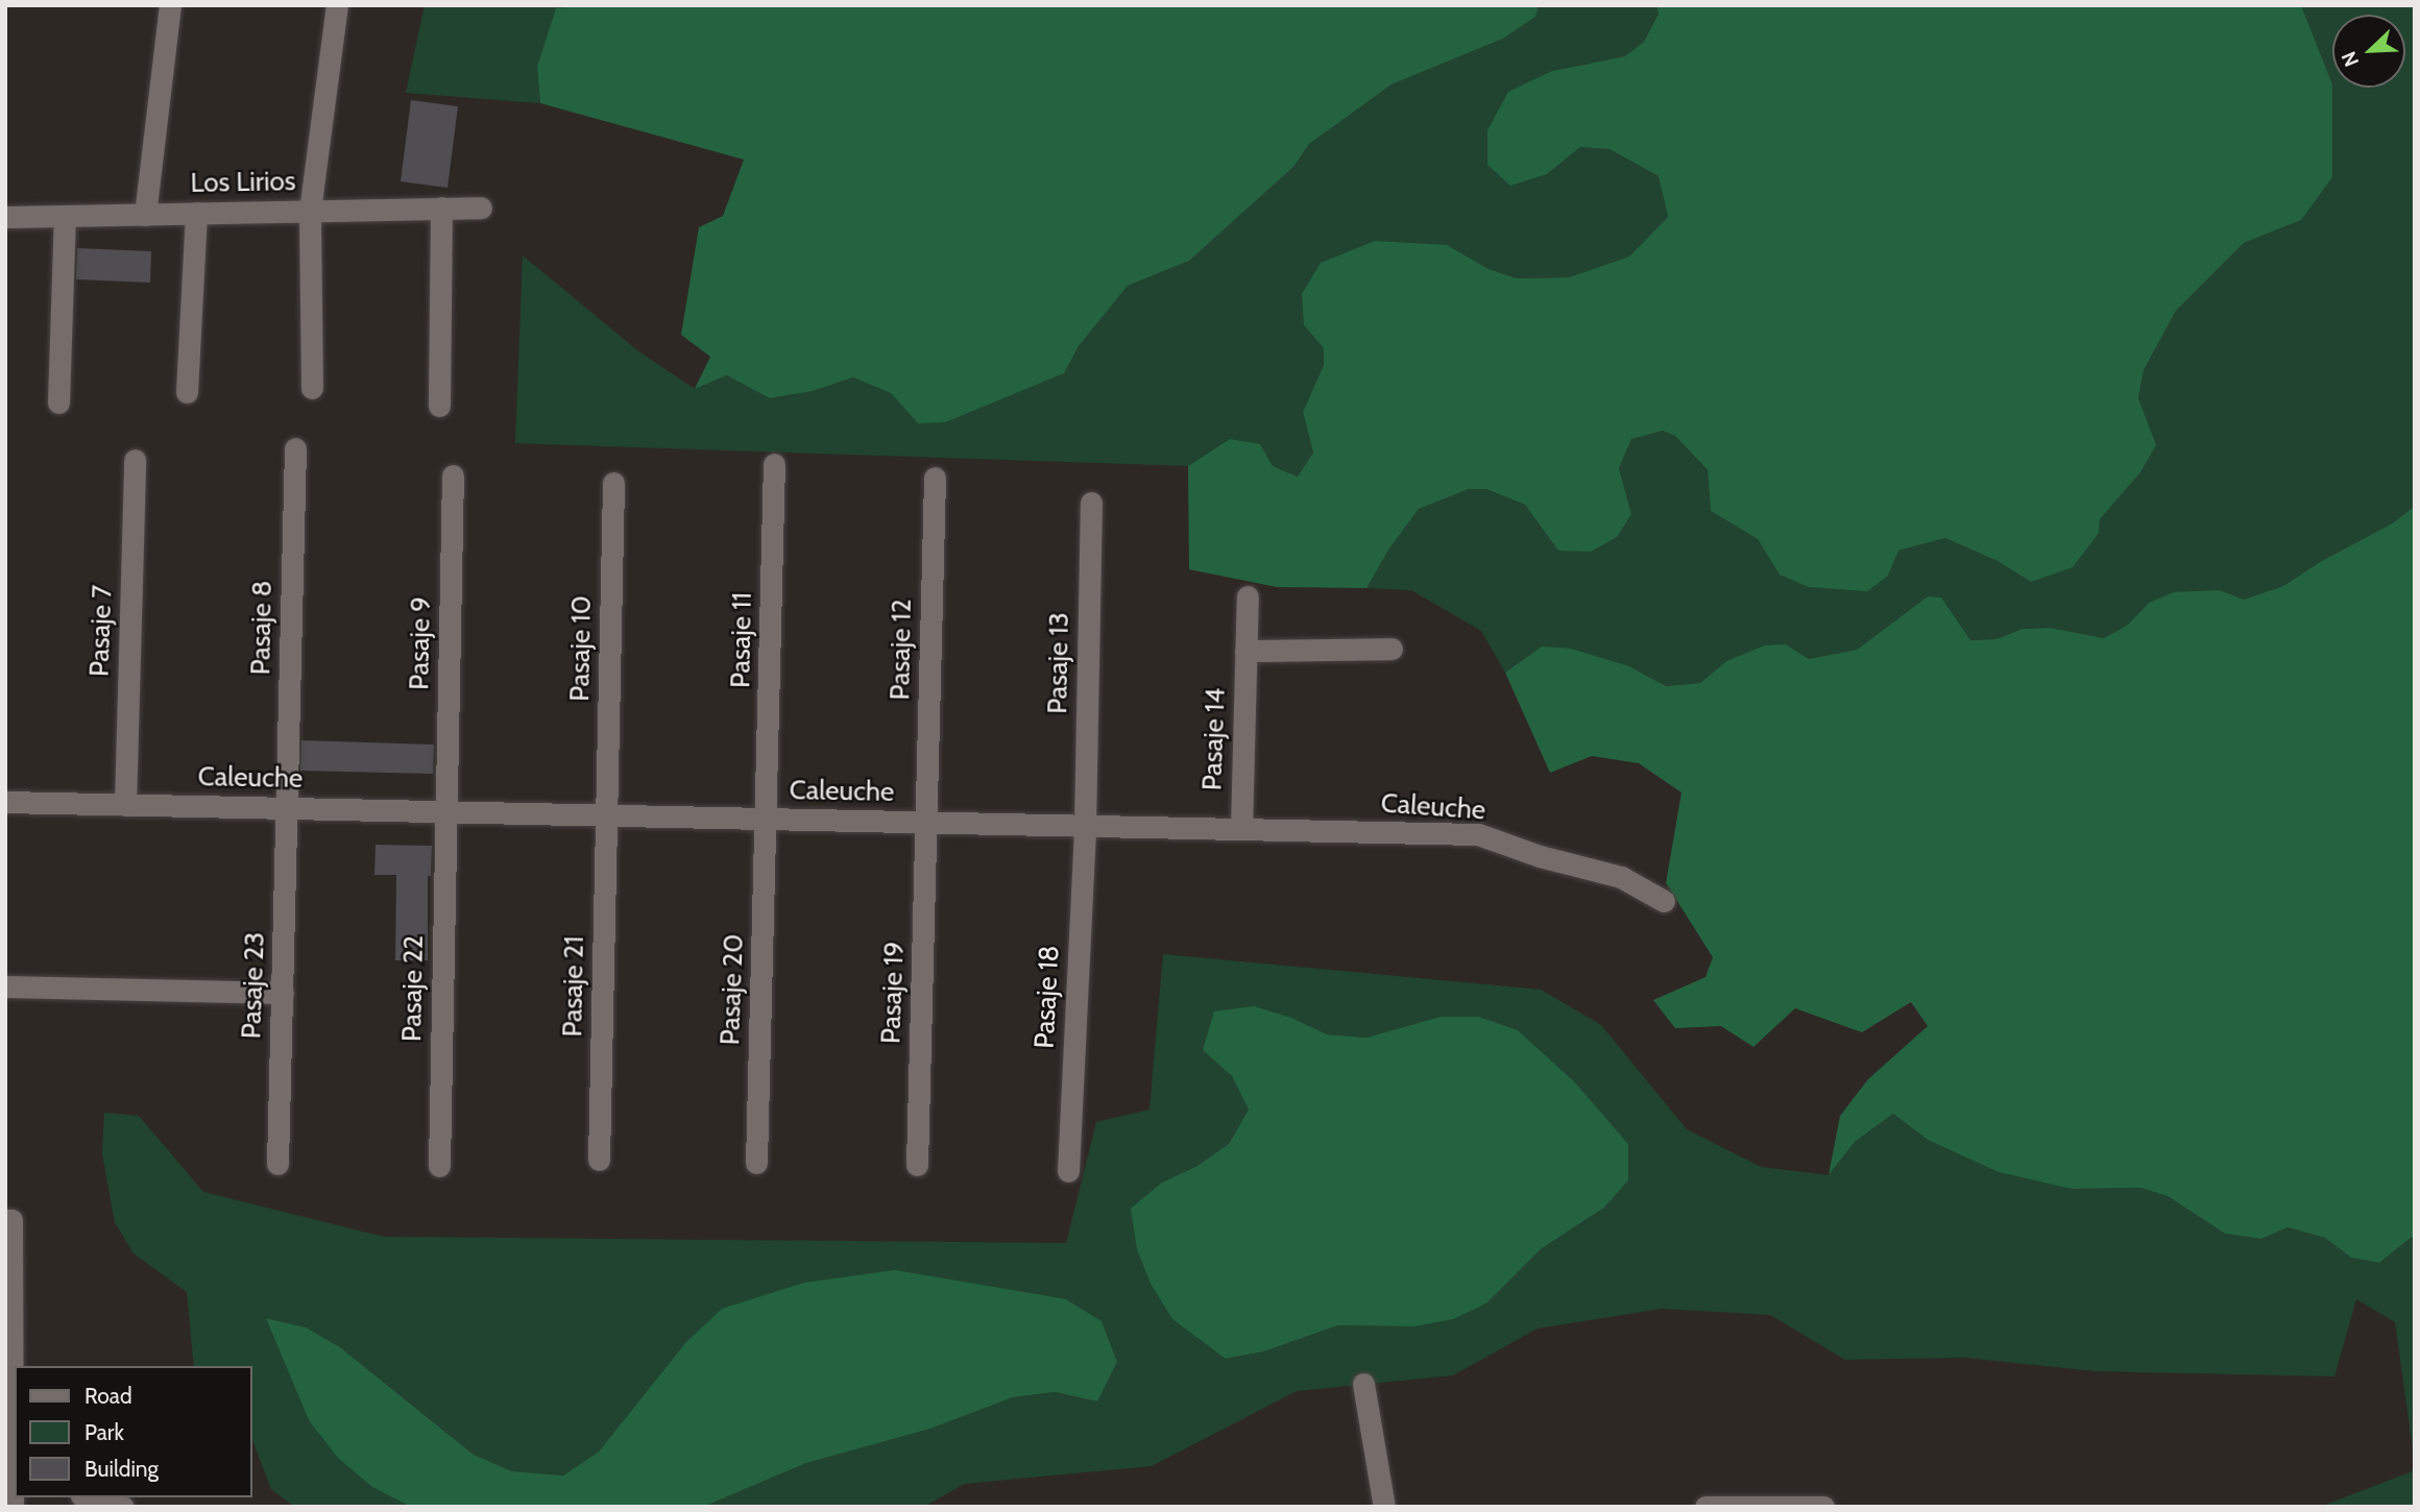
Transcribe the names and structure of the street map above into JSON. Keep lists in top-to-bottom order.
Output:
{
  "streets": {
    "street": [
      "Los Lirios",
      "Pasaje 8",
      "Pasaje 7",
      "Pasaje 11",
      "Pasaje 9",
      "Pasaje 10",
      "Pasaje 12",
      "Pasaje 13",
      "Pasaje 14",
      "Caleuche",
      "Pasaje 23",
      "Pasaje 21",
      "Pasaje 22",
      "Pasaje 20",
      "Pasaje 19",
      "Pasaje 18"
    ]
  },
  "crossings": [
    ["Pasaje 8", "Caleuche"],
    ["Pasaje 8", "Pasaje 23"],
    ["Pasaje 7", "Caleuche"],
    ["Pasaje 11", "Caleuche"],
    ["Pasaje 11", "Pasaje 20"],
    ["Pasaje 9", "Caleuche"],
    ["Pasaje 9", "Pasaje 22"],
    ["Pasaje 10", "Caleuche"],
    ["Pasaje 10", "Pasaje 21"],
    ["Pasaje 12", "Caleuche"],
    ["Pasaje 12", "Pasaje 19"],
    ["Pasaje 13", "Caleuche"],
    ["Pasaje 13", "Pasaje 18"],
    ["Pasaje 14", "Caleuche"],
    ["Caleuche", "Pasaje 23"],
    ["Caleuche", "Pasaje 21"],
    ["Caleuche", "Pasaje 22"],
    ["Caleuche", "Pasaje 20"],
    ["Caleuche", "Pasaje 19"],
    ["Caleuche", "Pasaje 18"]
  ],
  "legend": ["Road", "Park", "Building"],
  "north": "bottom left"
}
